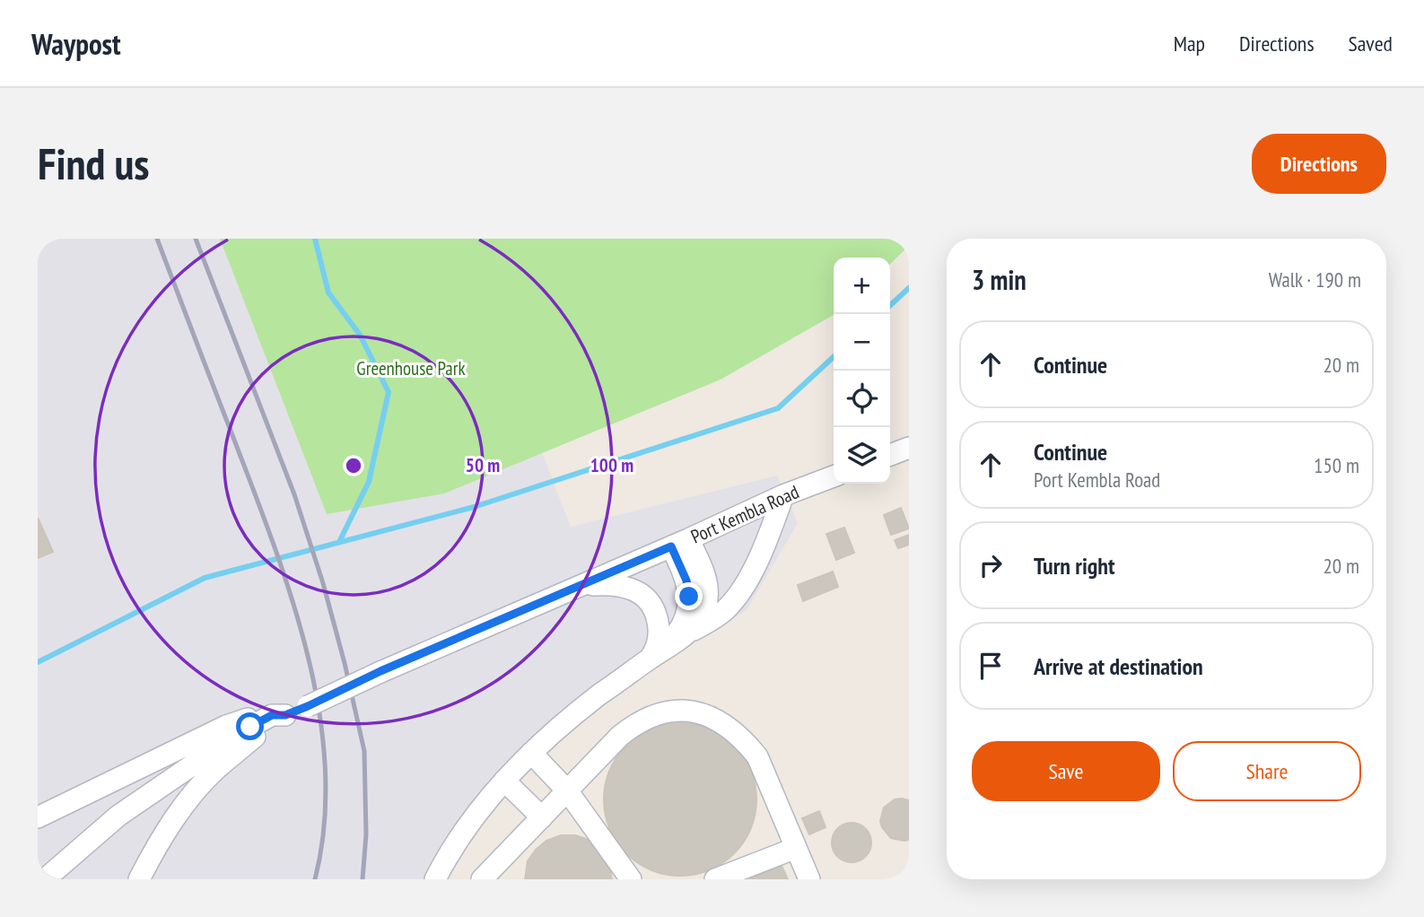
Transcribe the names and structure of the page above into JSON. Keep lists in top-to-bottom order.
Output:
{
  "streets": {
    "street": ["Port Kembla Road"]
  },
  "parks": ["Greenhouse Park"],
  "page": {
    "header": "Waypost",
    "nav": ["Map", "Directions", "Saved"],
    "buttons": [
      "Directions",
      ["Save", "Share"]
    ],
    "title": "Find us",
    "heading": ["3 min", "Walk · 190 m"],
    "map_buttons": ["+", "−"],
    "list": [
      ["Continue", "20 m"],
      ["Continue", "Port Kembla Road", "150 m"],
      ["Turn right", "20 m"],
      "Arrive at destination"
    ]
  },
  "rings": ["50 m", "100 m"]
}
